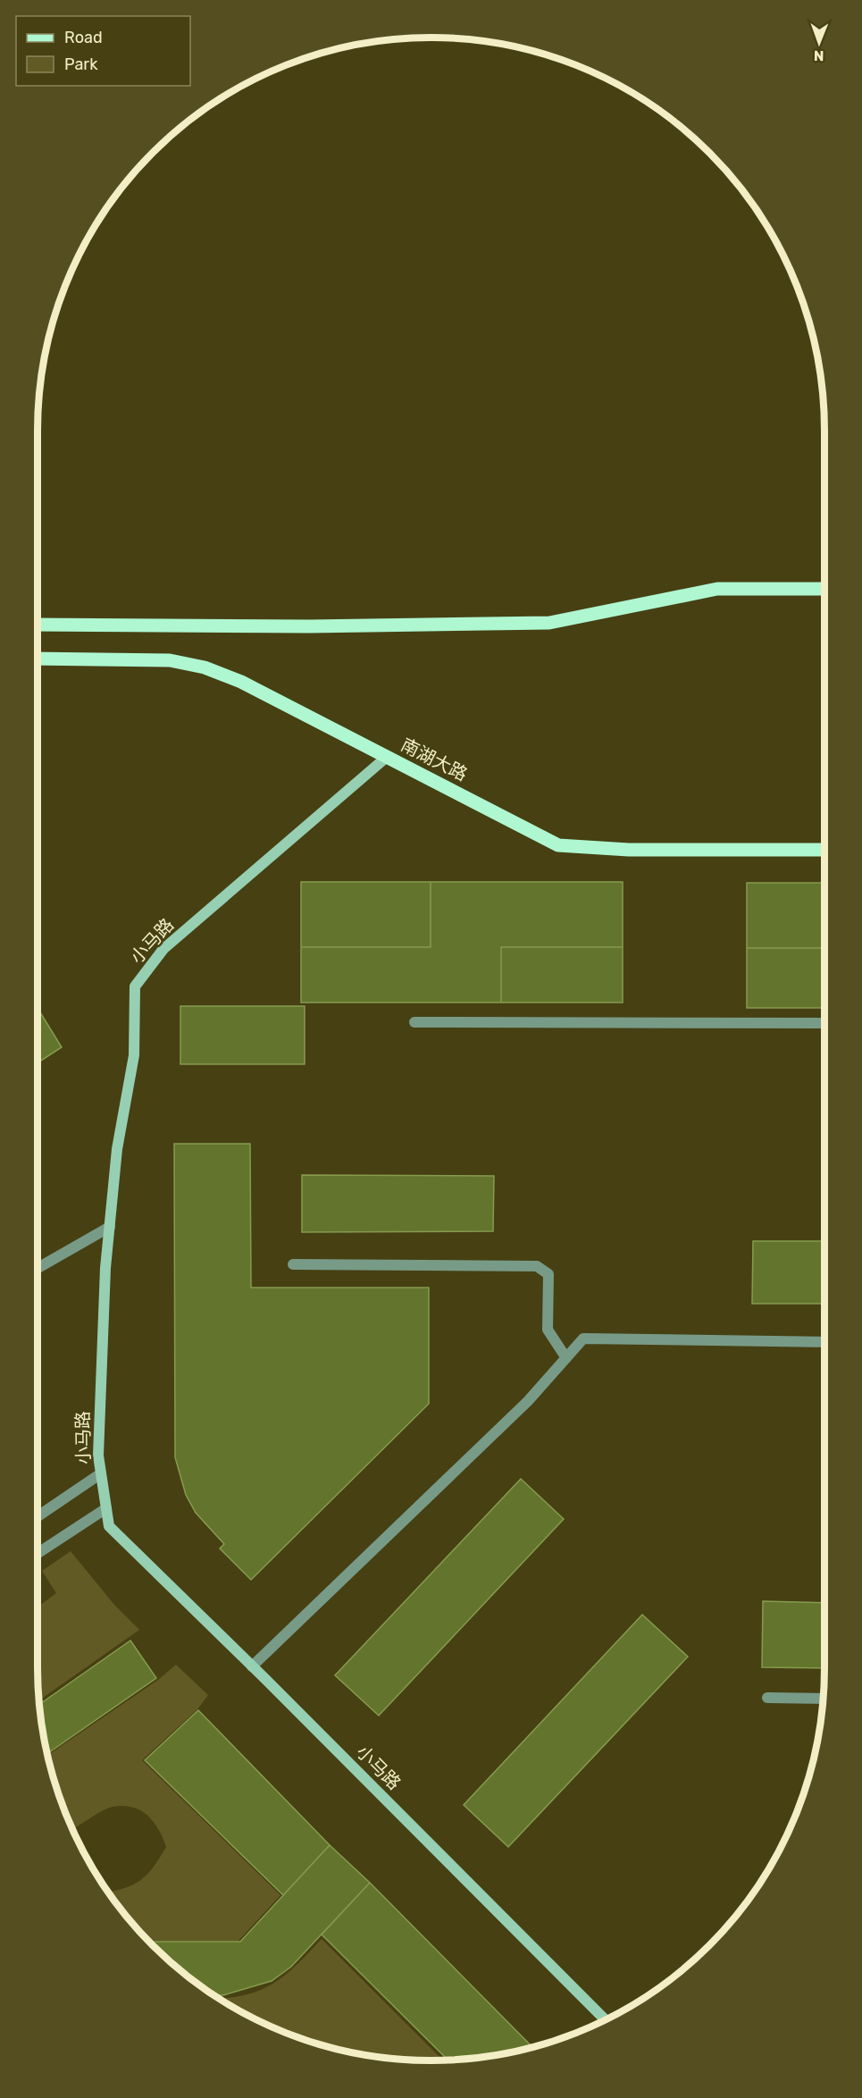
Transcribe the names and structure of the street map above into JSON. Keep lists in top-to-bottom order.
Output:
{
  "streets": {
    "main road": ["南湖大路"],
    "street": ["小马路"]
  },
  "crossings": [
    ["南湖大路", "小马路"]
  ],
  "legend": ["Road", "Park"],
  "north": "bottom"
}
